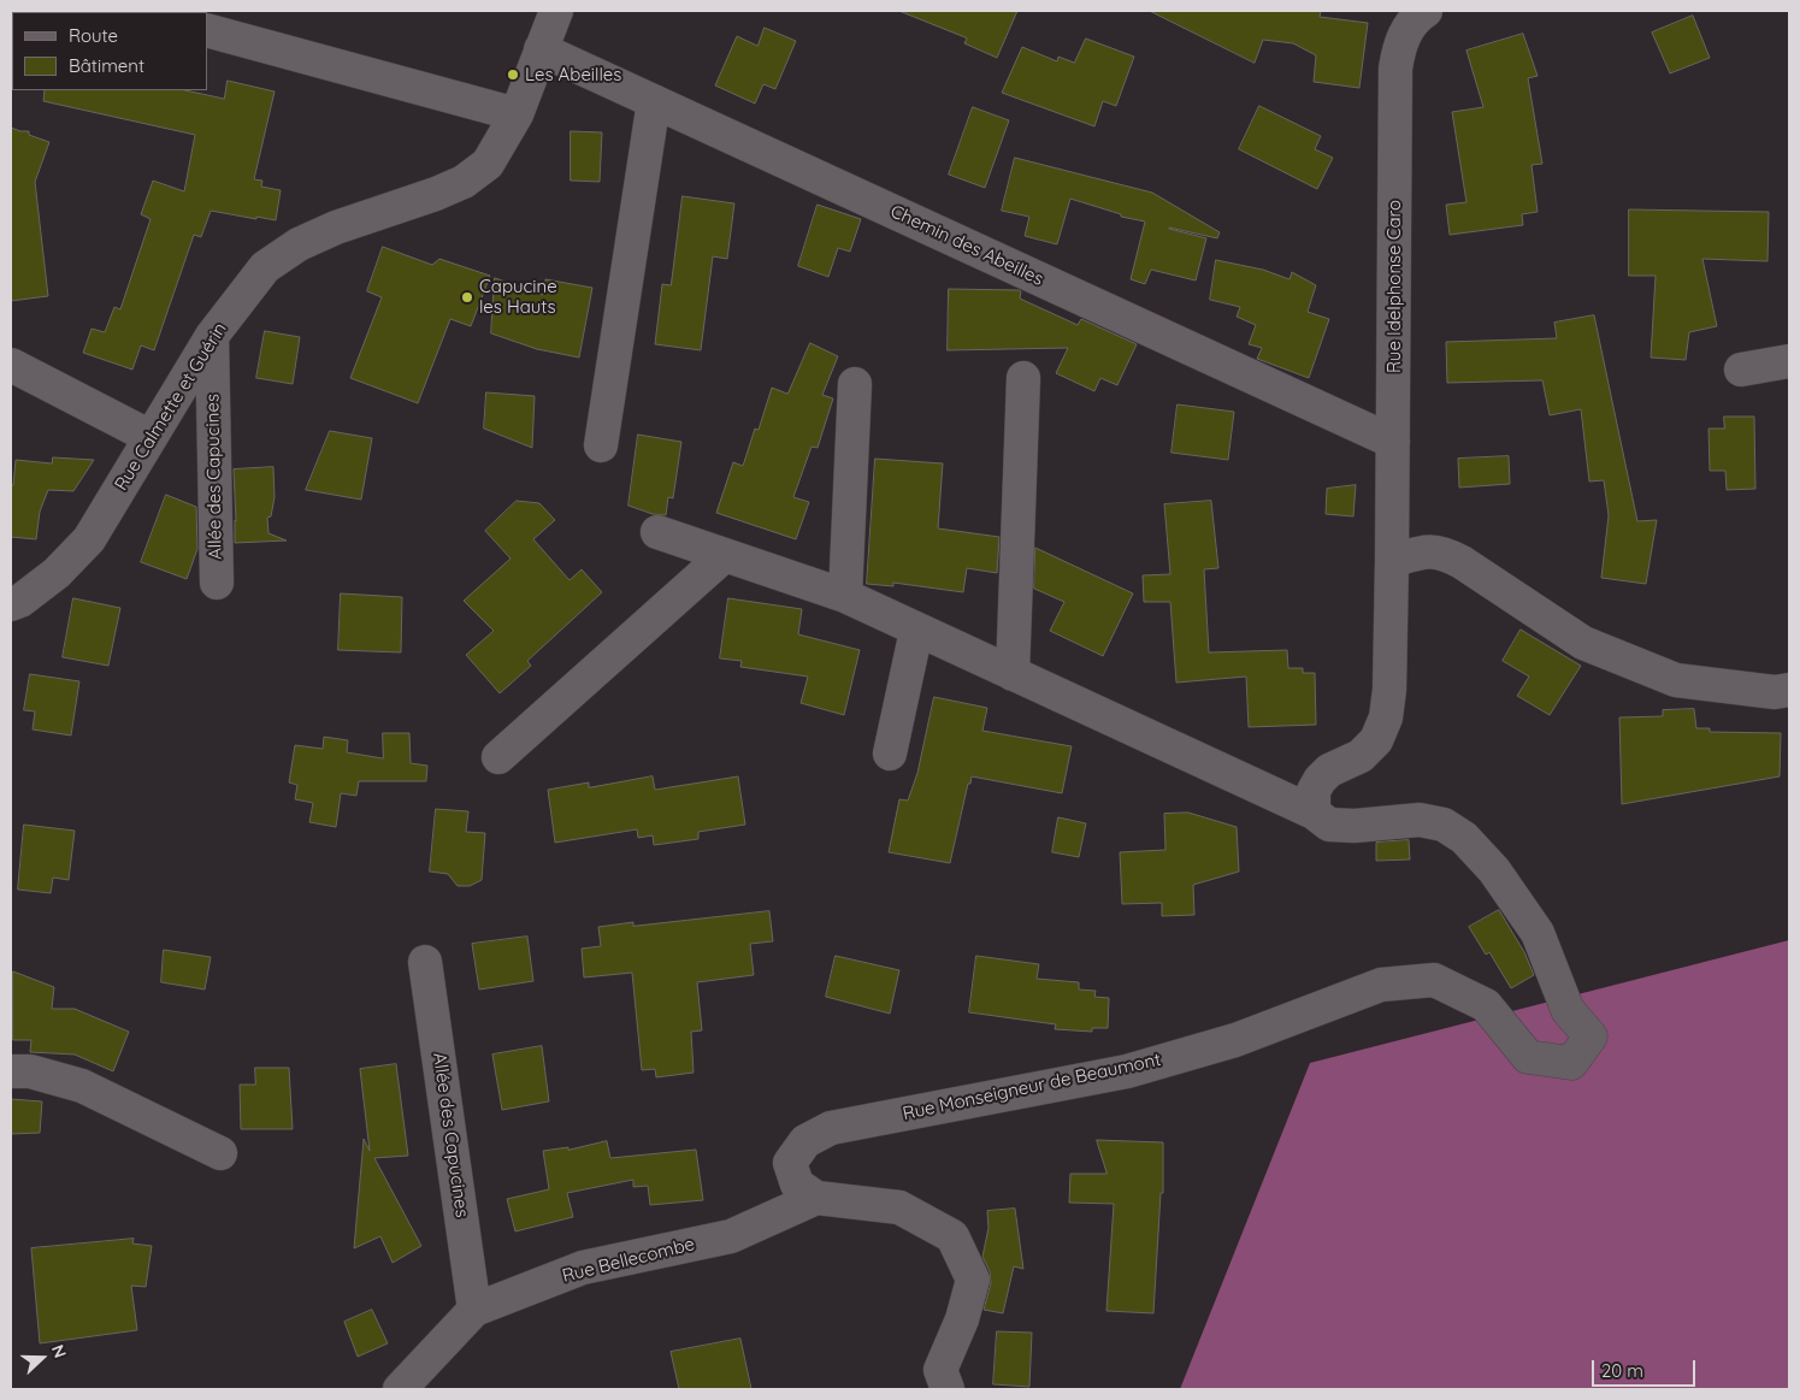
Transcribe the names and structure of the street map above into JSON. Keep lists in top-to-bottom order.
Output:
{
  "streets": {
    "street": [
      "Chemin des Abeilles",
      "Rue Idelphonse Caro",
      "Rue Calmette et Guérin",
      "Allée des Capucines",
      "Rue Monseigneur de Beaumont",
      "Rue Bellecombe"
    ]
  },
  "crossings": [
    ["Chemin des Abeilles", "Rue Idelphonse Caro"],
    ["Chemin des Abeilles", "Rue Calmette et Guérin"],
    ["Rue Calmette et Guérin", "Allée des Capucines"],
    ["Allée des Capucines", "Rue Bellecombe"],
    ["Rue Monseigneur de Beaumont", "Rue Bellecombe"]
  ],
  "places": ["Les Abeilles", "Capucine les Hauts"],
  "legend": ["Route", "Bâtiment"],
  "scale_bar": "20 m",
  "north": "right"
}
